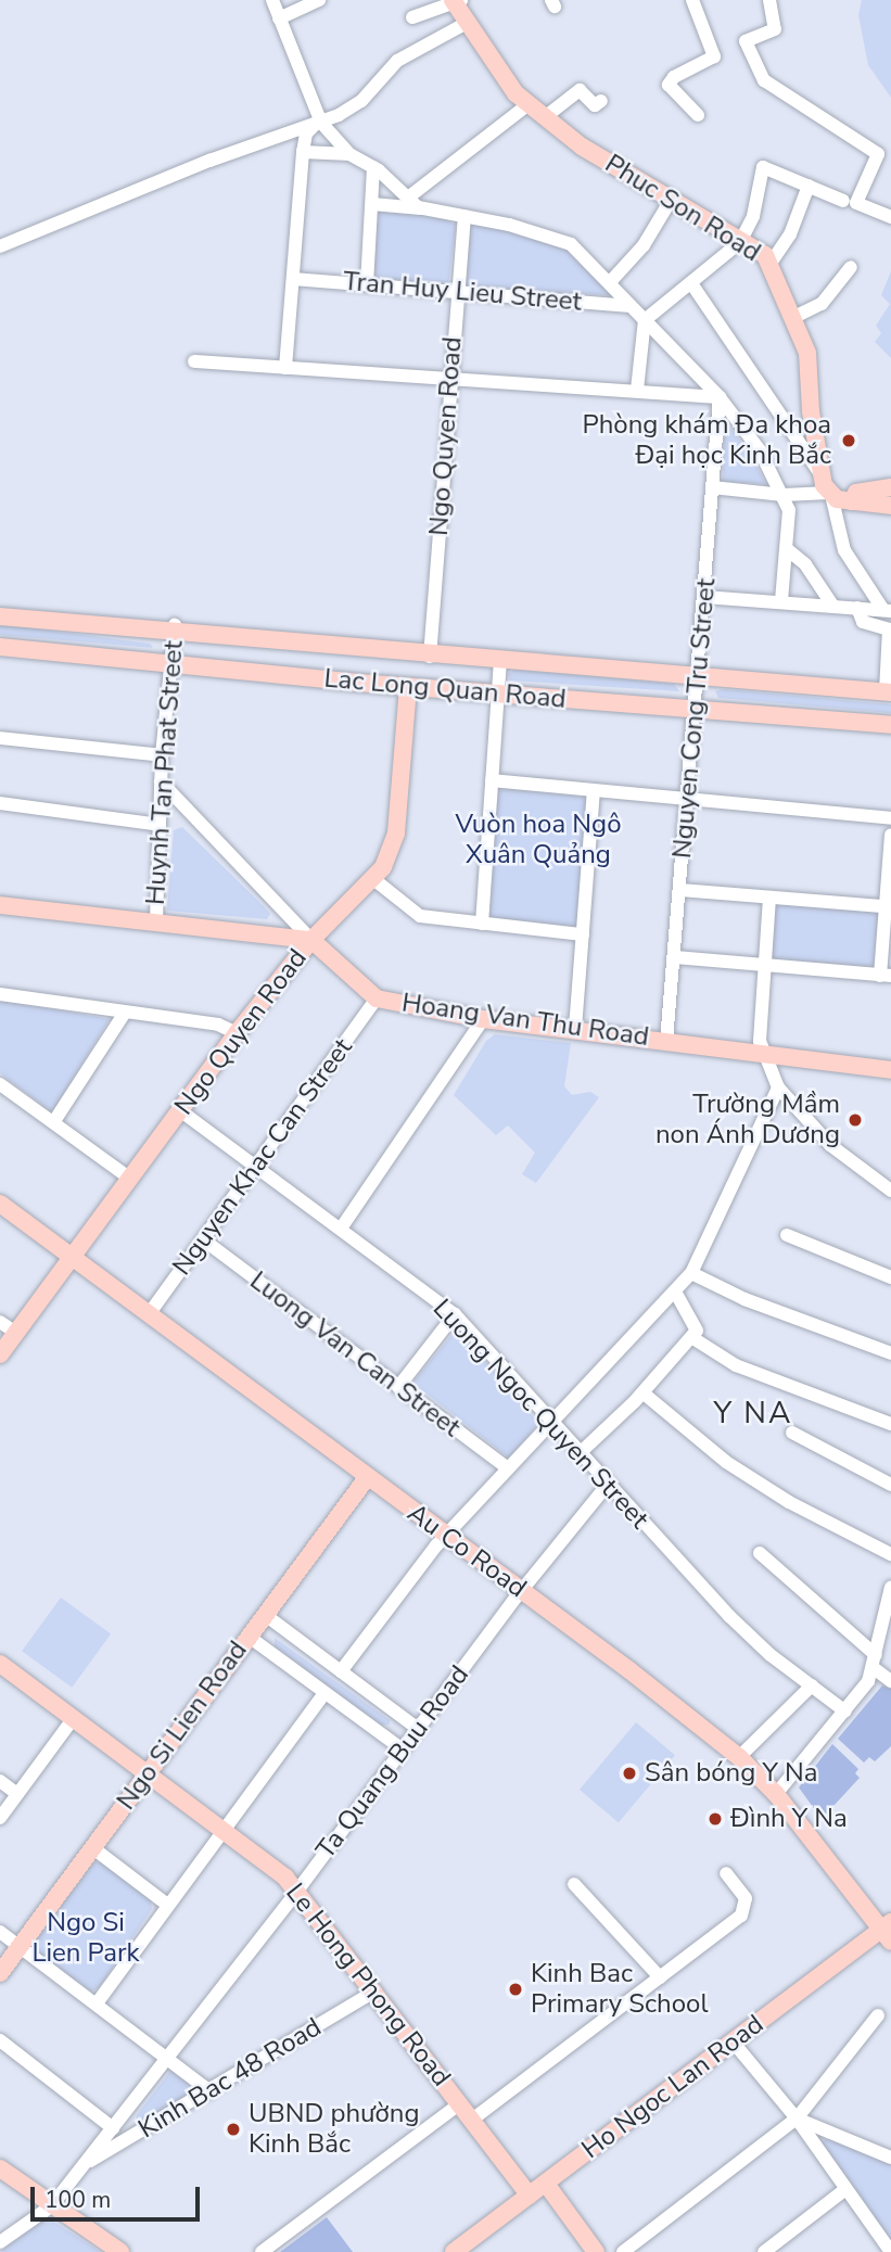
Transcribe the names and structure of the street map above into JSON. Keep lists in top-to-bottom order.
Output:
{
  "streets": {
    "street": [
      "Phuc Son Road",
      "Tran Huy Lieu Street",
      "Ngo Quyen Road",
      "Lac Long Quan Road",
      "Nguyen Cong Tru Street",
      "Huynh Tan Phat Street",
      "Hoang Van Thu Road",
      "Nguyen Khac Can Street",
      "Luong Van Can Street",
      "Luong Ngoc Quyen Street",
      "Au Co Road",
      "Ngo Si Lien Road",
      "Ta Quang Buu Road",
      "Le Hong Phong Road",
      "Kinh Bac 48 Road",
      "Ho Ngoc Lan Road"
    ]
  },
  "crossings": [
    ["Tran Huy Lieu Street", "Ngo Quyen Road"],
    ["Ngo Quyen Road", "Lac Long Quan Road"],
    ["Ngo Quyen Road", "Hoang Van Thu Road"],
    ["Ngo Quyen Road", "Luong Ngoc Quyen Street"],
    ["Ngo Quyen Road", "Au Co Road"],
    ["Lac Long Quan Road", "Nguyen Cong Tru Street"],
    ["Lac Long Quan Road", "Huynh Tan Phat Street"],
    ["Nguyen Cong Tru Street", "Hoang Van Thu Road"],
    ["Hoang Van Thu Road", "Nguyen Khac Can Street"],
    ["Nguyen Khac Can Street", "Luong Van Can Street"],
    ["Nguyen Khac Can Street", "Luong Ngoc Quyen Street"],
    ["Nguyen Khac Can Street", "Au Co Road"],
    ["Luong Ngoc Quyen Street", "Ta Quang Buu Road"],
    ["Au Co Road", "Ngo Si Lien Road"],
    ["Au Co Road", "Ta Quang Buu Road"],
    ["Au Co Road", "Ho Ngoc Lan Road"],
    ["Ngo Si Lien Road", "Le Hong Phong Road"],
    ["Ta Quang Buu Road", "Le Hong Phong Road"],
    ["Ta Quang Buu Road", "Kinh Bac 48 Road"],
    ["Le Hong Phong Road", "Kinh Bac 48 Road"],
    ["Le Hong Phong Road", "Ho Ngoc Lan Road"]
  ],
  "districts": ["Y NA"],
  "parks": ["Vuòn hoa Ngô Xuân Quảng", "Ngo Si Lien Park"],
  "places": [
    "Phòng khám Đa khoa Đại học Kinh Bắc",
    "Trường Mầm non Ánh Dương",
    "Sân bóng Y Na",
    "Đình Y Na",
    "Kinh Bac Primary School",
    "UBND phường Kinh Bắc"
  ],
  "scale_bar": "100 m"
}
